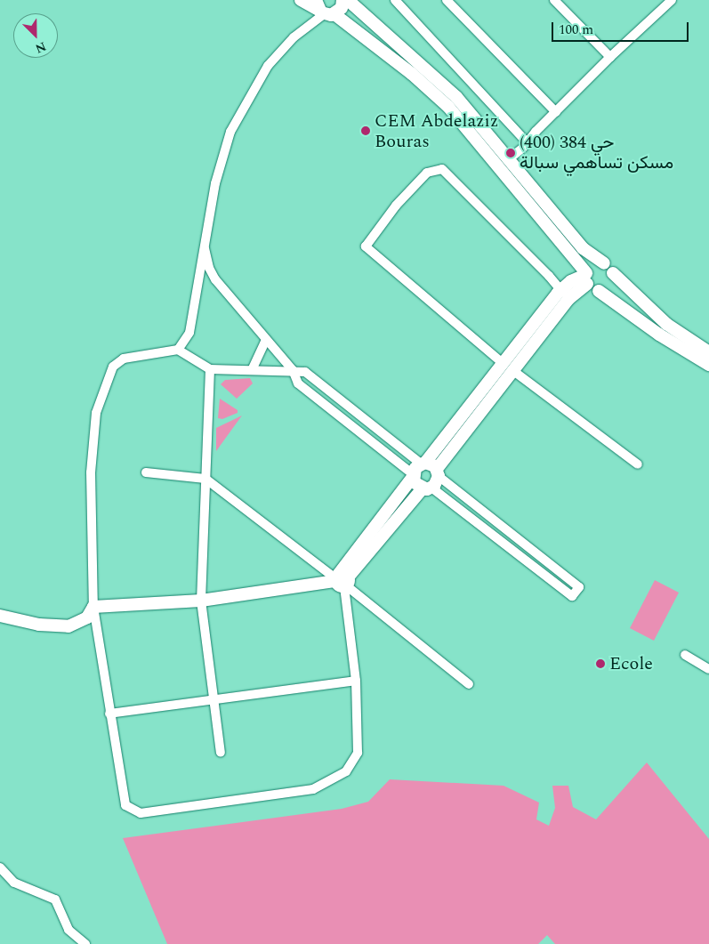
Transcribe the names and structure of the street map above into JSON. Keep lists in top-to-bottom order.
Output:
{
  "places": ["CEM Abdelaziz Bouras", "حي 384 (400) مسكن تساهمي سبالة", "Ecole"],
  "scale_bar": "100 m",
  "north": "bottom right"
}
